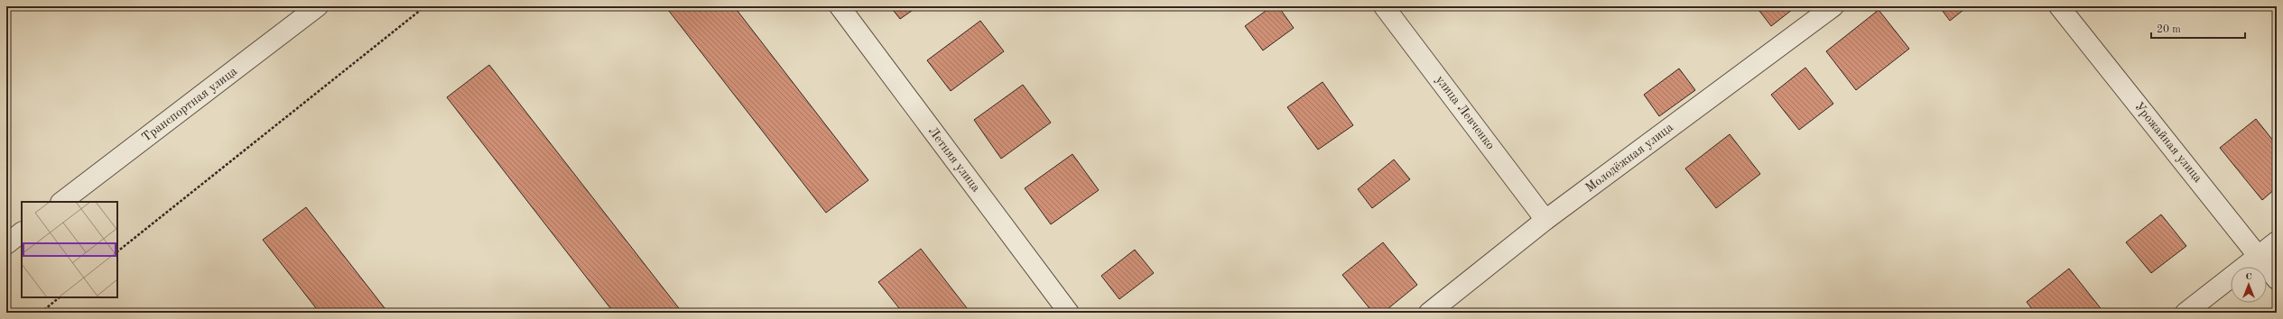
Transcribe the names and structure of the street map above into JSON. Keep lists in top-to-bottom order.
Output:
{
  "streets": {
    "street": [
      "Транспортная улица",
      "улица Левченко",
      "Урожайная улица",
      "Молодёжная улица",
      "Летняя улица"
    ]
  },
  "crossings": [
    ["улица Левченко", "Молодёжная улица"]
  ],
  "scale_bar": "20 m",
  "north": "top"
}
